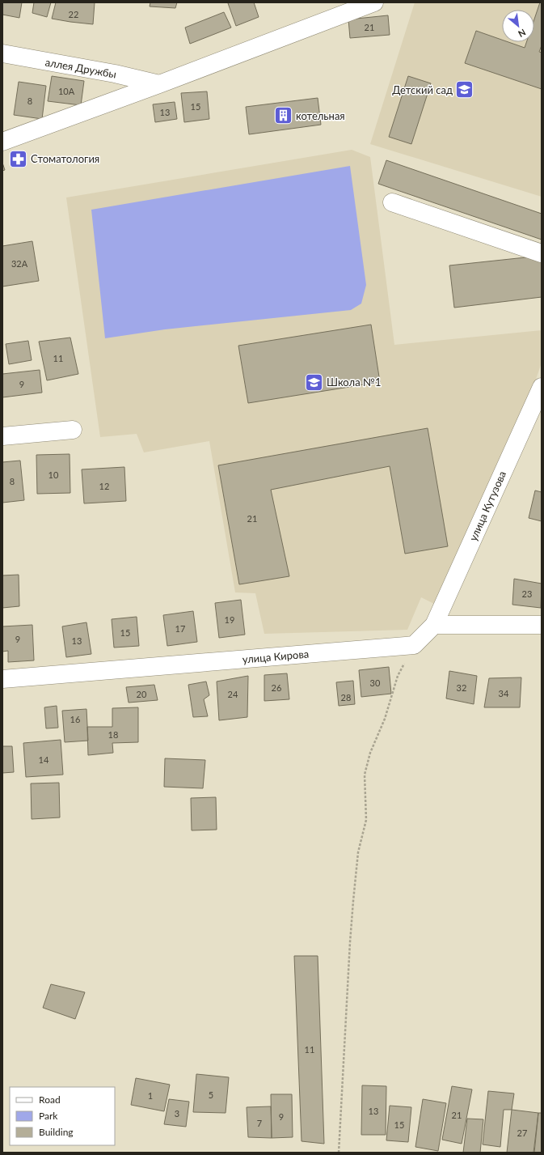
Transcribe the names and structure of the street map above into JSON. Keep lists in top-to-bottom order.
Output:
{
  "streets": {
    "street": ["аллея Дружбы", "улица Кутузова", "улица Кирова"]
  },
  "places": {
    "school or university": ["Детский сад", "Школа №1"],
    "building": ["котельная"],
    "pharmacy": ["Стоматология"]
  },
  "house_numbers": [
    "22",
    "21",
    "10А",
    "8",
    "15",
    "13",
    "32А",
    "11",
    "9",
    "10",
    "8",
    "12",
    "21",
    "23",
    "19",
    "17",
    "15",
    "9",
    "13",
    "30",
    "26",
    "32",
    "34",
    "20",
    "24",
    "28",
    "16",
    "18",
    "14",
    "11",
    "5",
    "1",
    "13",
    "3",
    "21",
    "9",
    "7",
    "15",
    "27"
  ],
  "legend": ["Road", "Park", "Building"],
  "north": "bottom right"
}
